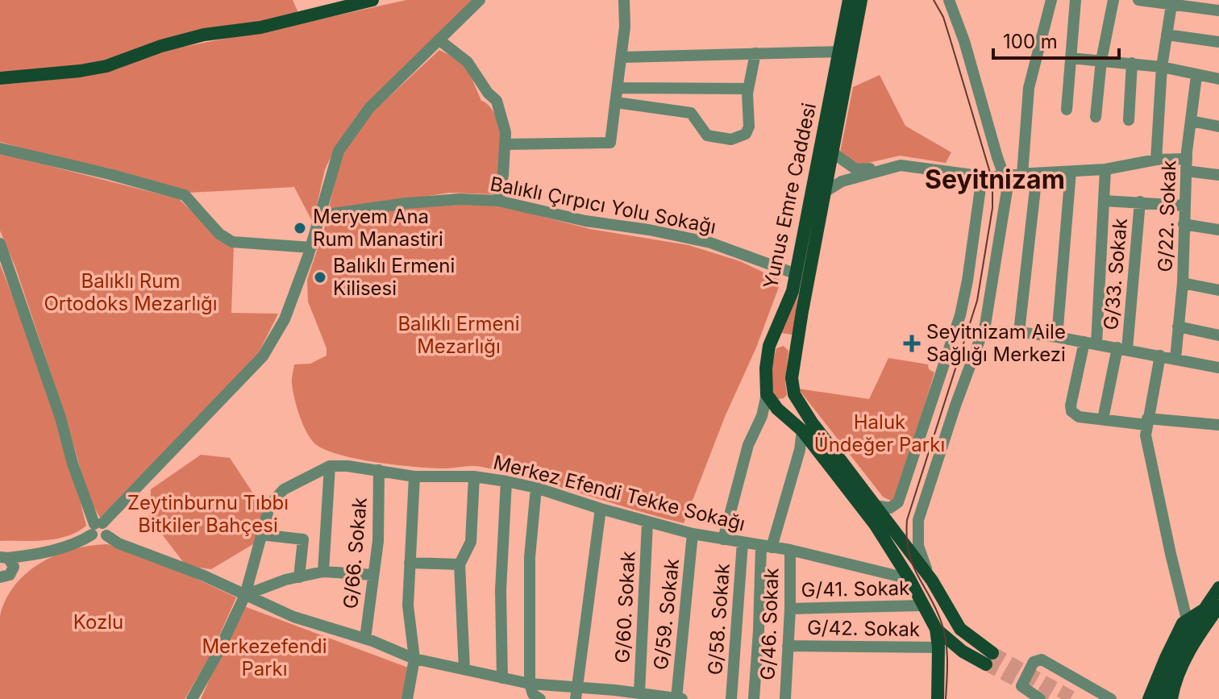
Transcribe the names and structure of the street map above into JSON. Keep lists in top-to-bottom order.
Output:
{
  "streets": {
    "main road": ["Yunus Emre Caddesi"],
    "street": [
      "Balıklı Çırpıcı Yolu Sokağı",
      "G/22. Sokak",
      "G/33. Sokak",
      "Merkez Efendi Tekke Sokağı",
      "G/66. Sokak",
      "G/41. Sokak",
      "G/60. Sokak",
      "G/59. Sokak",
      "G/58. Sokak",
      "G/46. Sokak",
      "G/42. Sokak"
    ]
  },
  "crossings": [
    ["Yunus Emre Caddesi", "Balıklı Çırpıcı Yolu Sokağı"],
    ["Merkez Efendi Tekke Sokağı", "G/66. Sokak"],
    ["Merkez Efendi Tekke Sokağı", "G/60. Sokak"],
    ["Merkez Efendi Tekke Sokağı", "G/59. Sokak"],
    ["Merkez Efendi Tekke Sokağı", "G/58. Sokak"],
    ["Merkez Efendi Tekke Sokağı", "G/46. Sokak"],
    ["G/41. Sokak", "G/46. Sokak"],
    ["G/46. Sokak", "G/42. Sokak"]
  ],
  "districts": ["Seyitnizam"],
  "parks": [
    "Balıklı Rum Ortodoks Mezarlığı",
    "Balıklı Ermeni Mezarlığı",
    "Haluk Ündeğer Parkı",
    "Zeytinburnu Tıbbı Bitkiler Bahçesi",
    "Kozlu",
    "Merkezefendi Parkı"
  ],
  "places": {
    "other": ["Meryem Ana Rum Manastiri", "Balıklı Ermeni Kilisesi"],
    "health": ["Seyitnizam Aile Sağlığı Merkezi"]
  },
  "scale_bar": "100 m"
}
